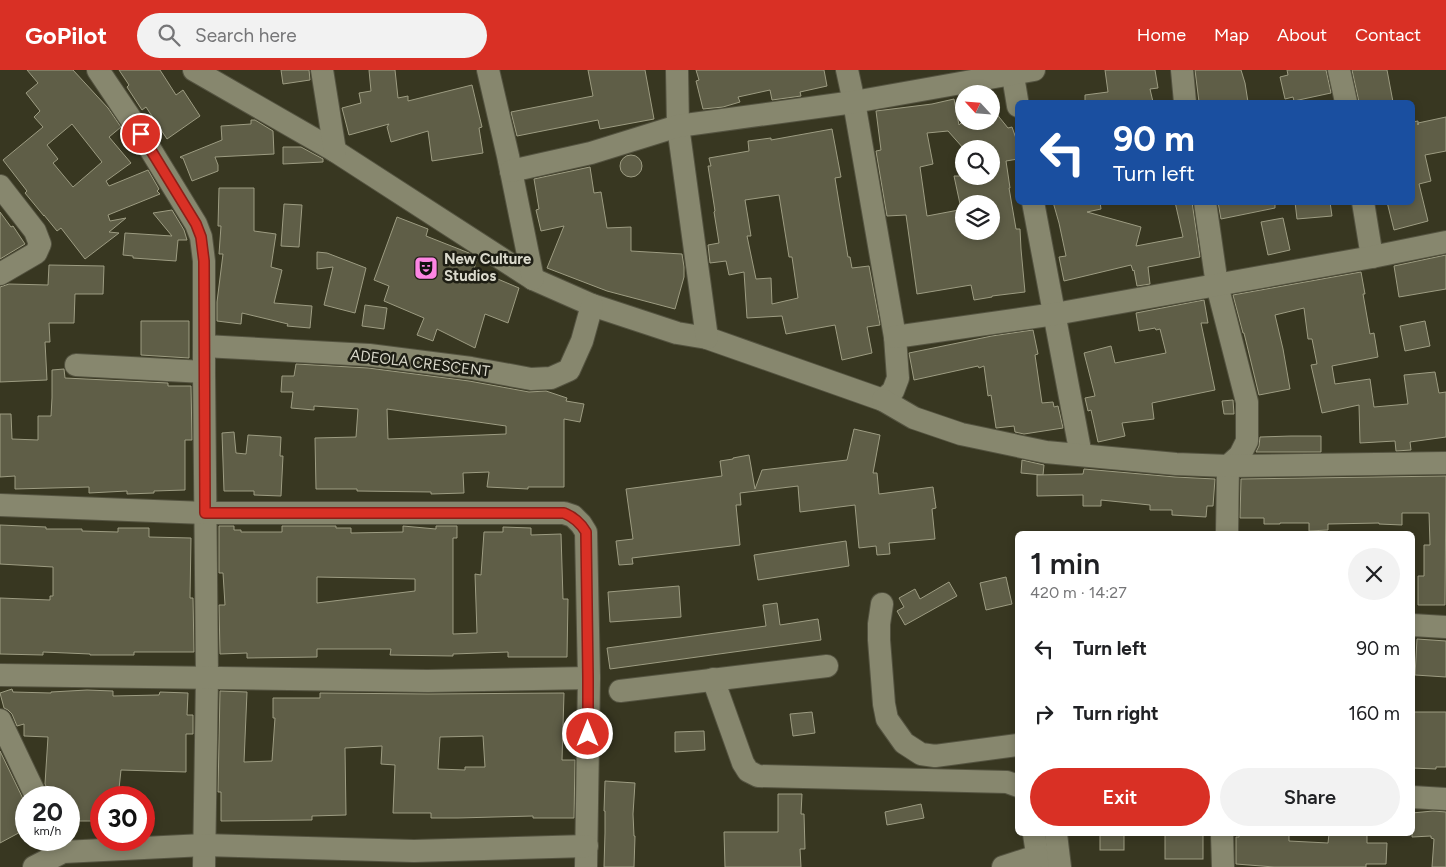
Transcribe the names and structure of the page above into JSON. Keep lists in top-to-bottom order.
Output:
{
  "streets": {
    "street": ["ADEOLA CRESCENT"]
  },
  "places": {
    "theatre": ["New Culture Studios"]
  },
  "north": "top left",
  "page": {
    "header": "GoPilot",
    "search": "Search here",
    "nav": [
      "Home",
      "Map",
      "About",
      "Contact"
    ],
    "turn": ["90 m", "Turn left"],
    "heading": ["1 min", "420 m · 14:27"],
    "list": [
      {
        "name": "Turn left",
        "value": "90 m"
      },
      {
        "name": "Turn right",
        "value": "160 m"
      }
    ],
    "buttons": ["Exit", "Share"],
    "speed": "20 km/h",
    "limit": "30"
  }
}
